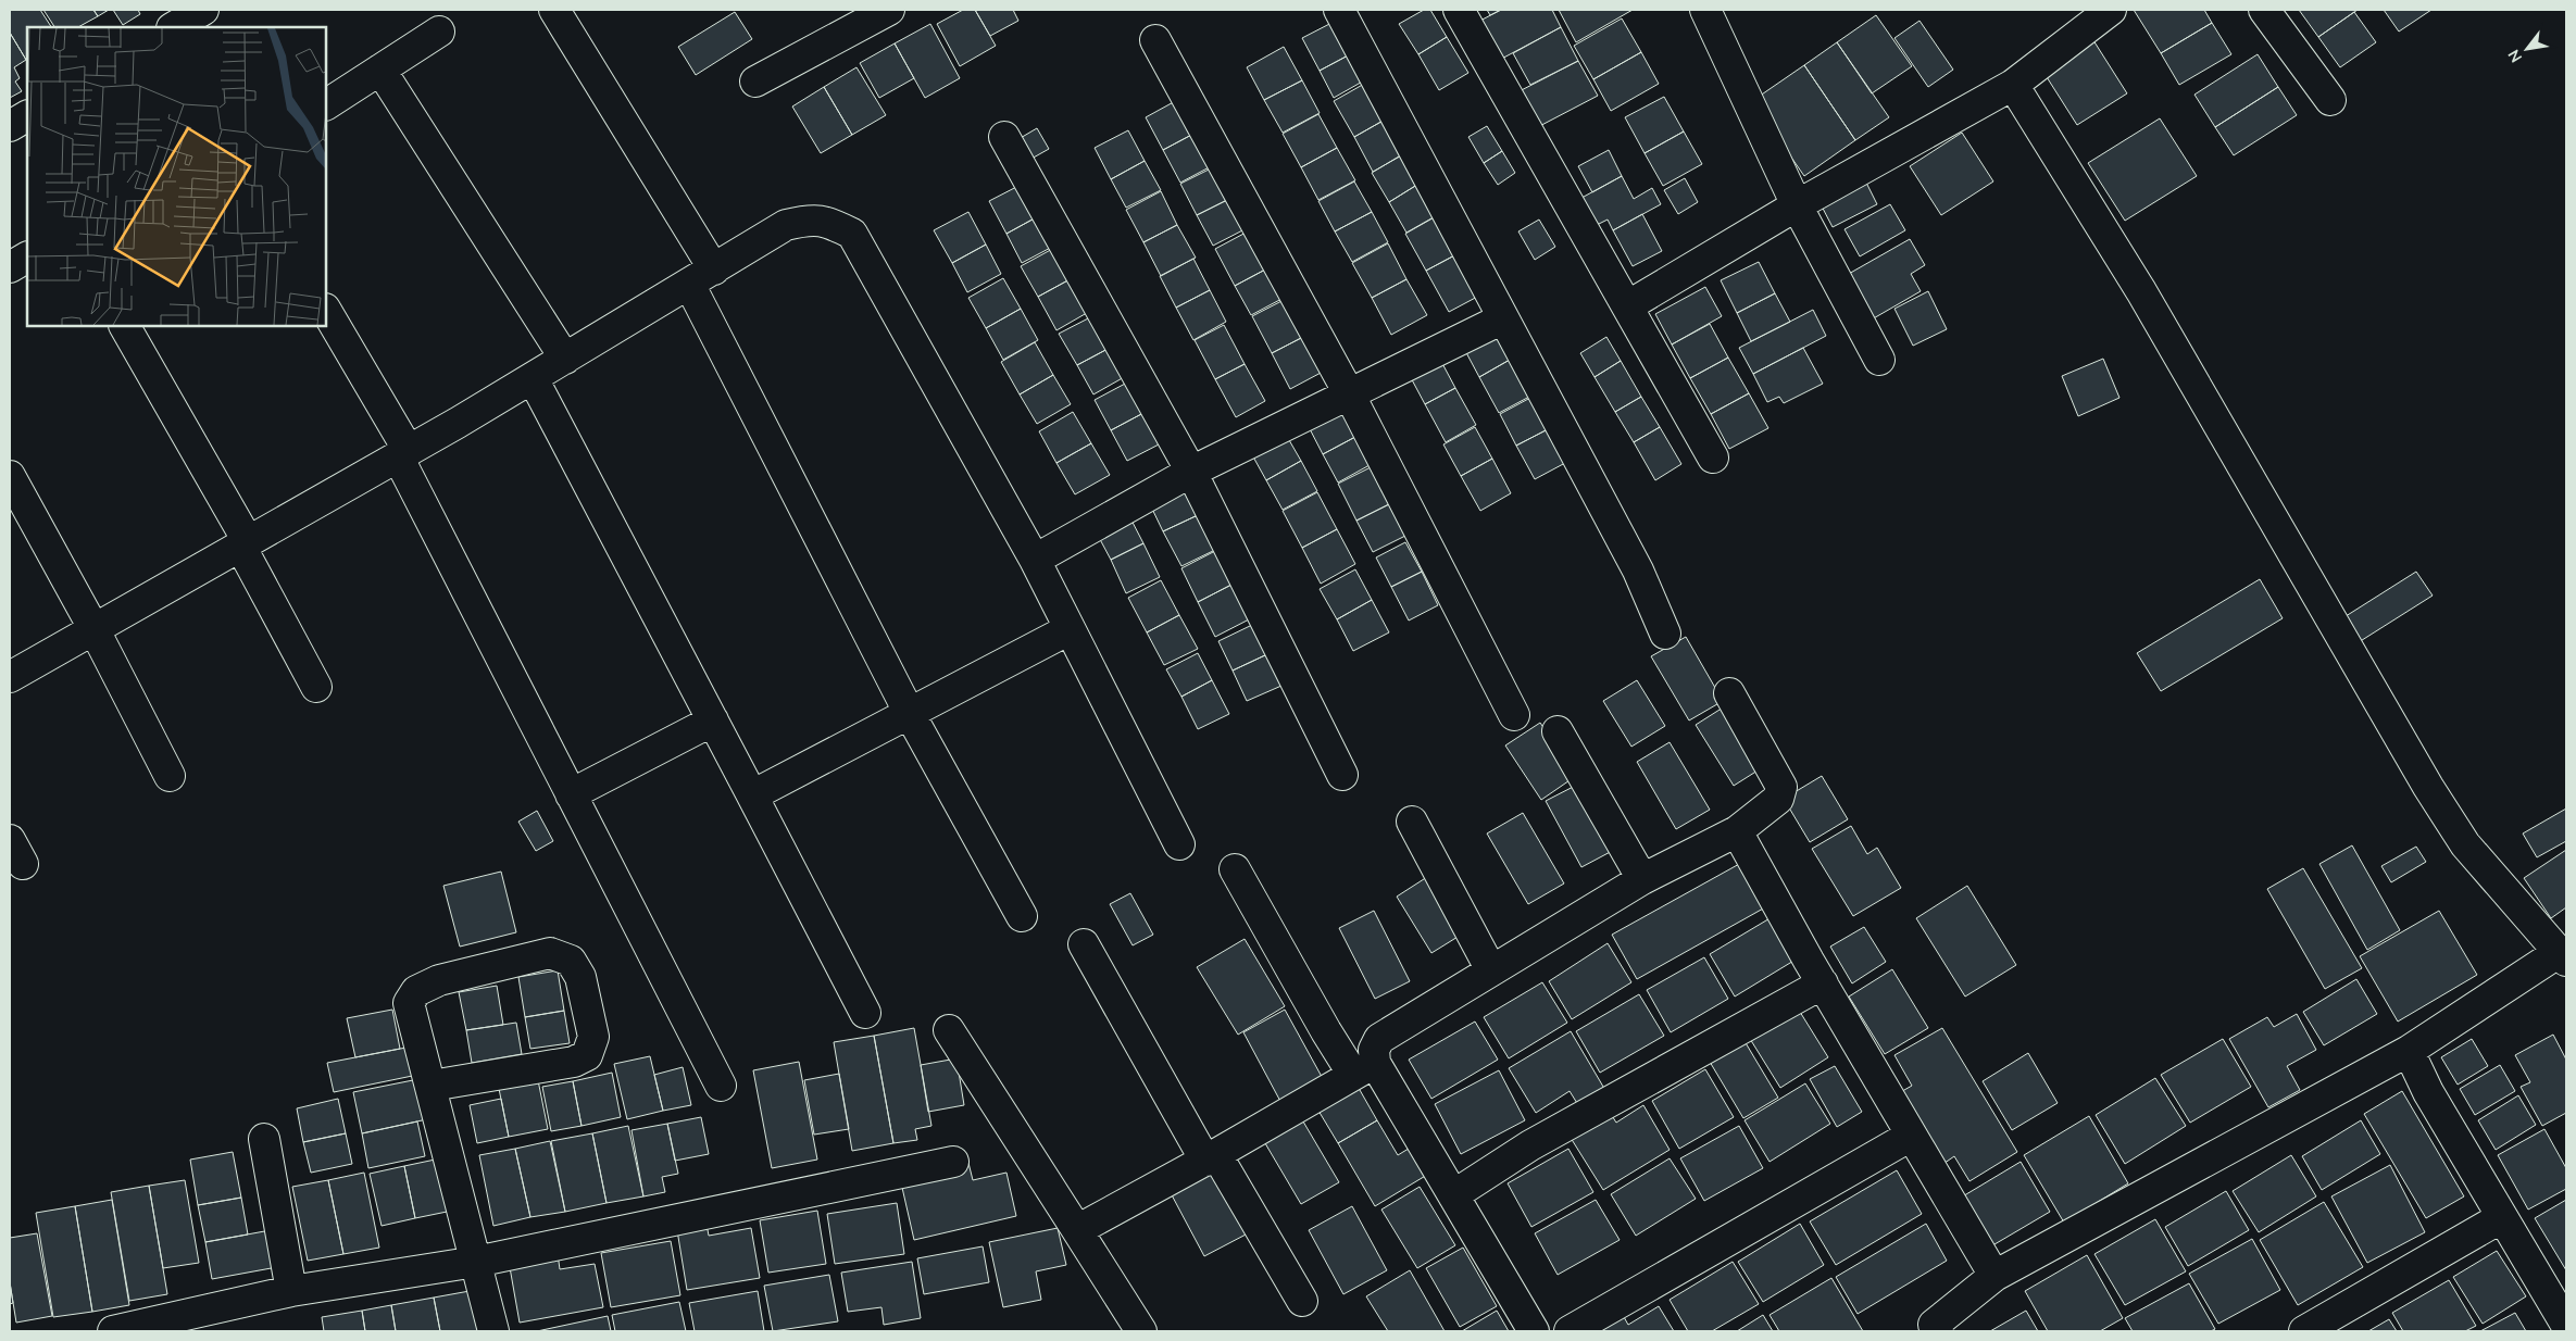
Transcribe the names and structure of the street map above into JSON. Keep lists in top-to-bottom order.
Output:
{
  "north": "bottom left"
}
